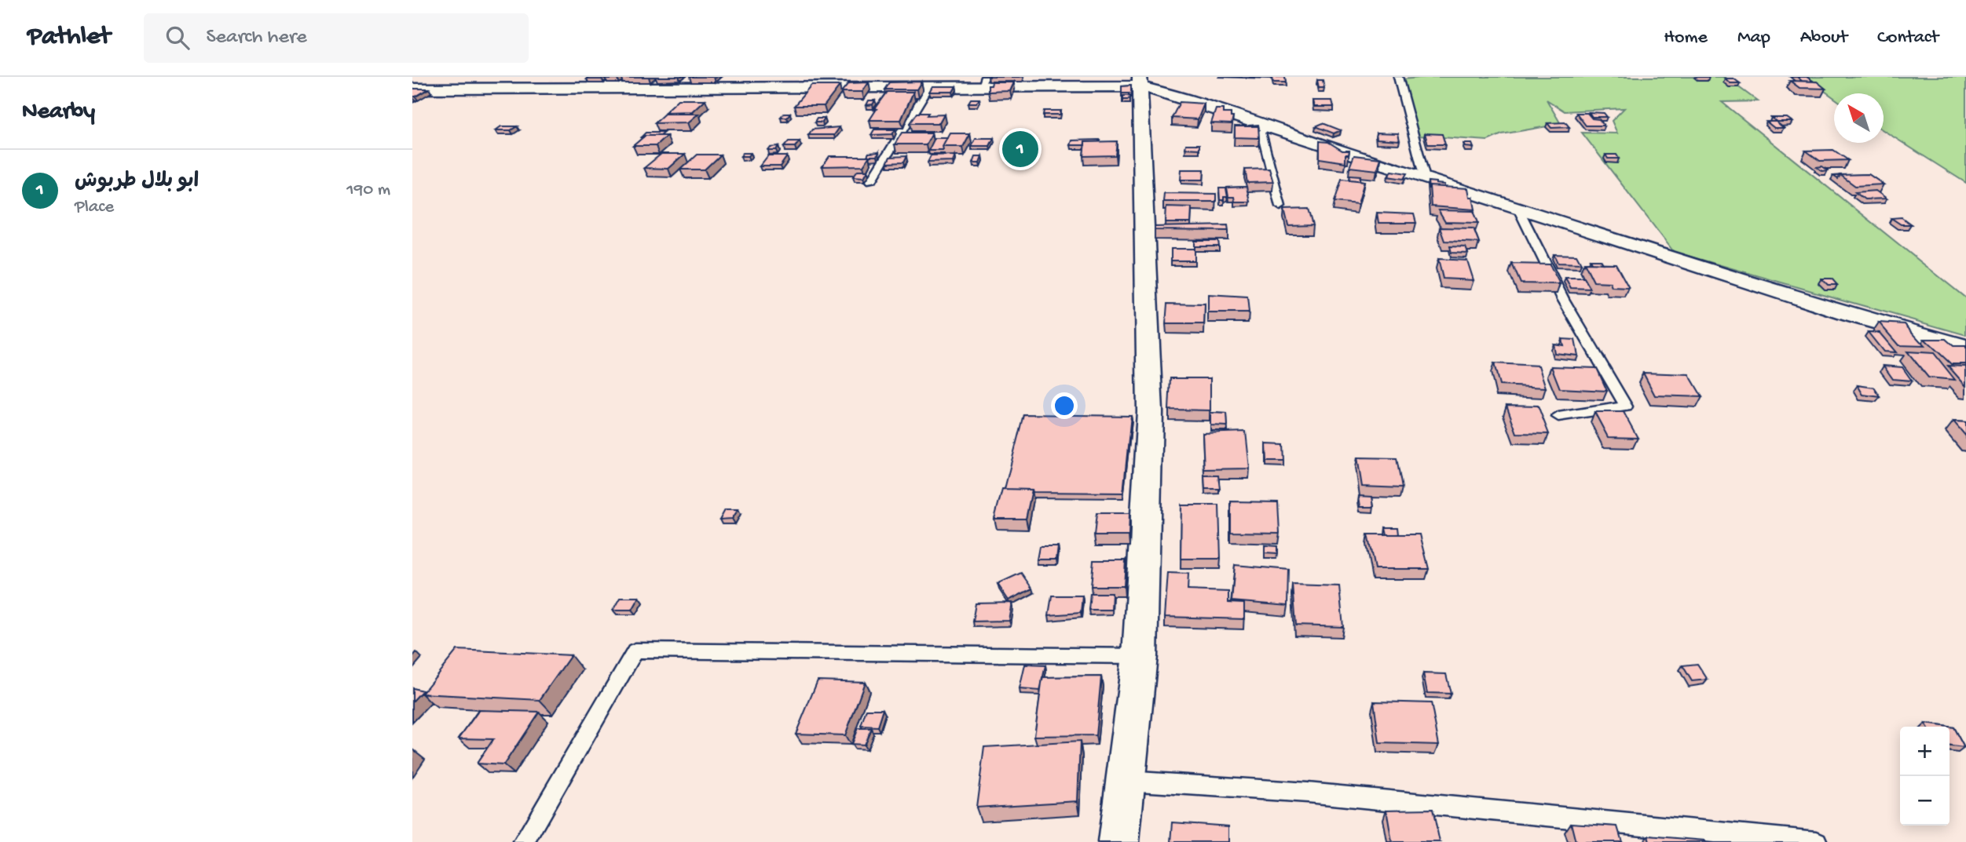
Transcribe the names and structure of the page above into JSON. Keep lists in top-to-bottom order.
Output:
{
  "north": "top left",
  "page": {
    "header": "Pathlet",
    "search": "Search here",
    "nav": [
      "Home",
      "Map",
      "About",
      "Contact"
    ],
    "heading": "Nearby",
    "pins": "1",
    "list": [
      {
        "mark": "1",
        "name": "ابو بلال طربوش",
        "note": "Place",
        "value": "190 m"
      }
    ],
    "map_buttons": ["+", "−"]
  }
}
